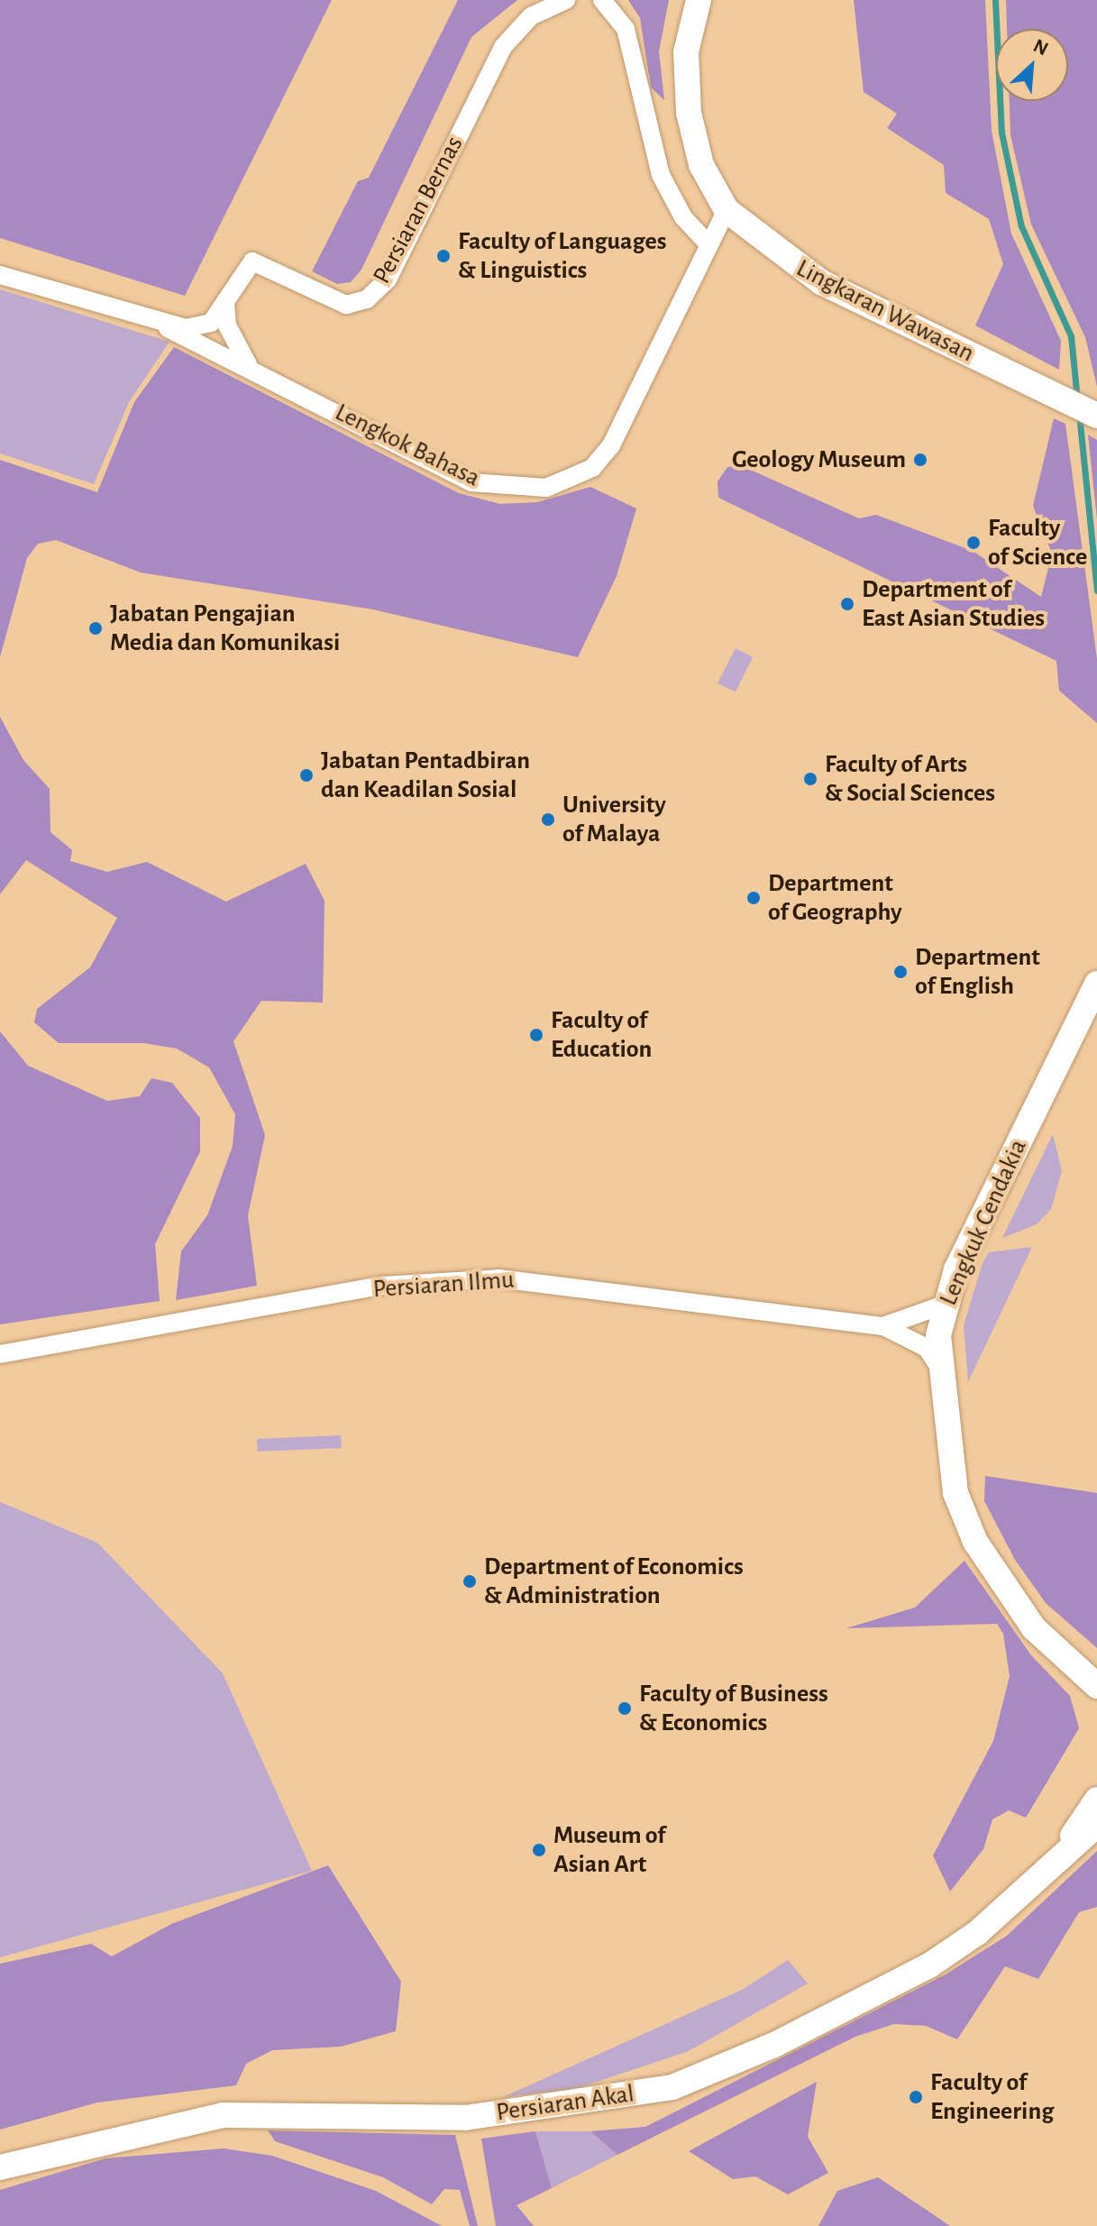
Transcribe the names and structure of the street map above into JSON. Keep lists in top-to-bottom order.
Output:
{
  "streets": {
    "street": [
      "Persiaran Bernas",
      "Lingkaran Wawasan",
      "Lengkok Bahasa",
      "Lengkuk Cendakia",
      "Persiaran Ilmu",
      "Persiaran Akal"
    ]
  },
  "crossings": [
    ["Persiaran Bernas", "Lengkok Bahasa"],
    ["Lingkaran Wawasan", "Lengkok Bahasa"],
    ["Lengkuk Cendakia", "Persiaran Ilmu"]
  ],
  "places": [
    "Faculty of Languages & Linguistics",
    "Geology Museum",
    "Faculty of Science",
    "Department of East Asian Studies",
    "Jabatan Pengajian Media dan Komunikasi",
    "Jabatan Pentadbiran dan Keadilan Sosial",
    "Faculty of Arts & Social Sciences",
    "University of Malaya",
    "Department of Geography",
    "Department of English",
    "Faculty of Education",
    "Department of Economics & Administration",
    "Faculty of Business & Economics",
    "Museum of Asian Art",
    "Faculty of Engineering"
  ],
  "north": "top right"
}
